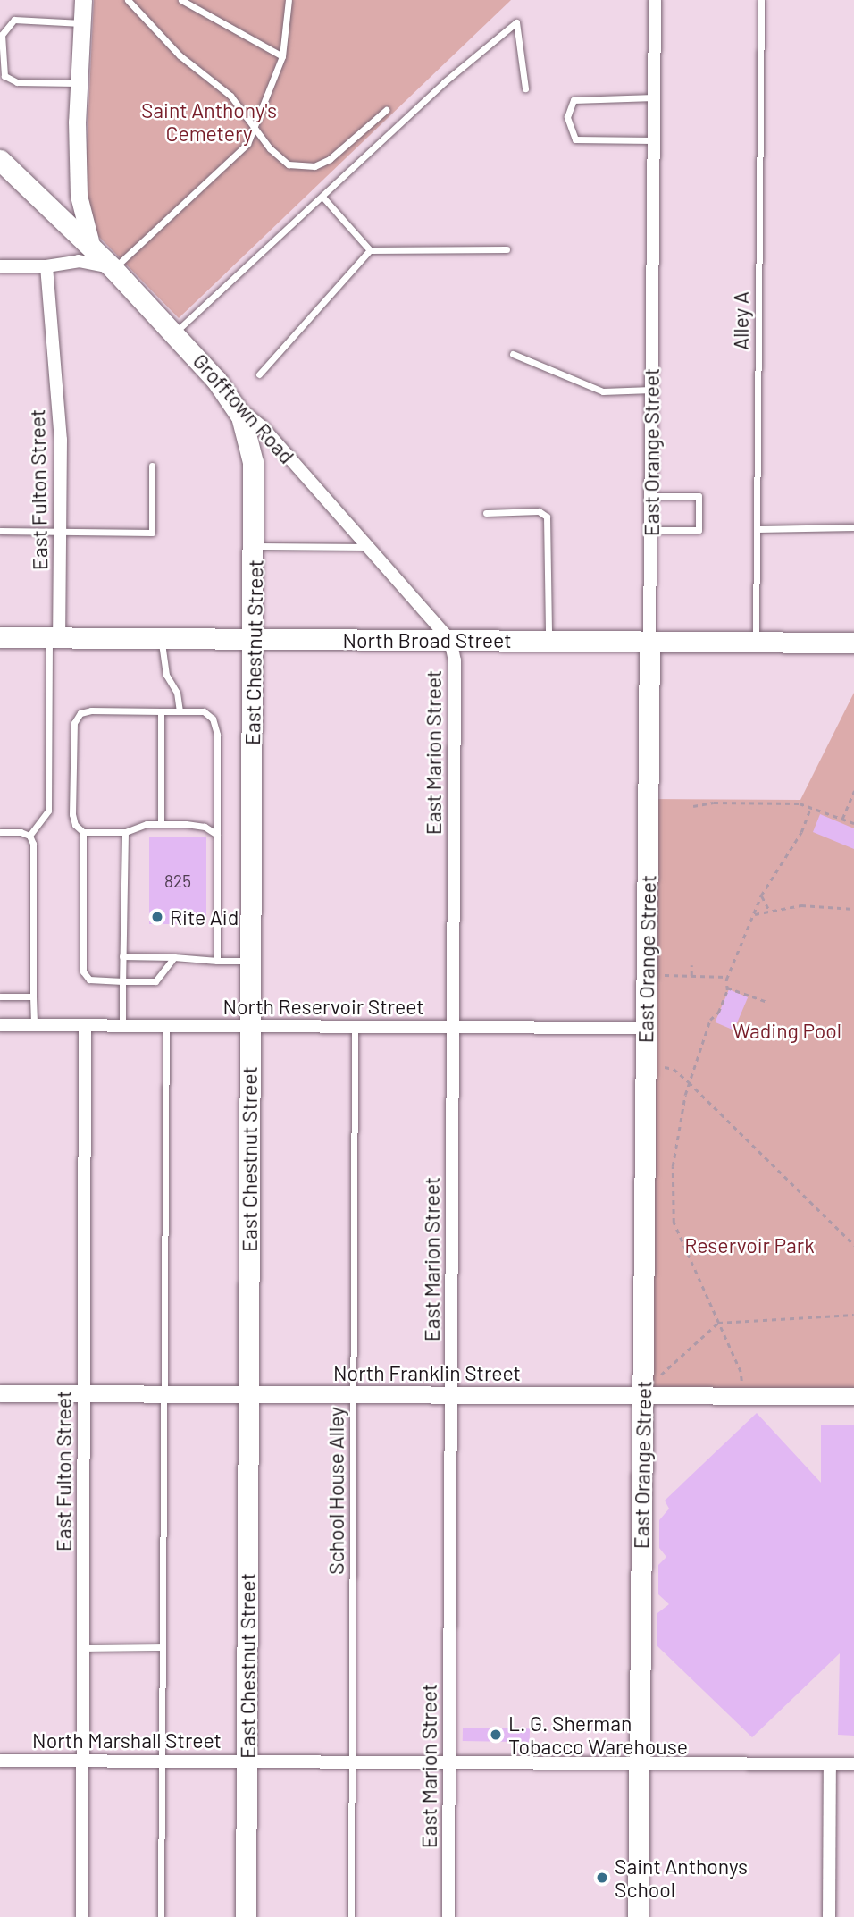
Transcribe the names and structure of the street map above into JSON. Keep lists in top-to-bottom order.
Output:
{
  "streets": {
    "main road": [
      "Grofftown Road",
      "East Orange Street",
      "North Broad Street",
      "East Chestnut Street",
      "North Franklin Street"
    ],
    "street": [
      "East Fulton Street",
      "East Marion Street",
      "North Reservoir Street",
      "North Marshall Street"
    ],
    "lane": ["Alley A", "School House Alley"]
  },
  "crossings": [
    ["Alley A", "North Broad Street"],
    ["Grofftown Road", "North Broad Street"],
    ["Grofftown Road", "East Chestnut Street"],
    ["Grofftown Road", "East Marion Street"],
    ["East Orange Street", "North Broad Street"],
    ["East Orange Street", "North Reservoir Street"],
    ["East Orange Street", "North Franklin Street"],
    ["East Orange Street", "North Marshall Street"],
    ["East Fulton Street", "North Broad Street"],
    ["East Fulton Street", "North Reservoir Street"],
    ["East Fulton Street", "North Franklin Street"],
    ["East Fulton Street", "North Marshall Street"],
    ["North Broad Street", "East Chestnut Street"],
    ["North Broad Street", "East Marion Street"],
    ["East Chestnut Street", "North Reservoir Street"],
    ["East Chestnut Street", "North Franklin Street"],
    ["East Chestnut Street", "North Marshall Street"],
    ["East Marion Street", "North Reservoir Street"],
    ["East Marion Street", "North Franklin Street"],
    ["East Marion Street", "North Marshall Street"],
    ["North Reservoir Street", "School House Alley"],
    ["North Franklin Street", "School House Alley"],
    ["School House Alley", "North Marshall Street"]
  ],
  "parks": ["Saint Anthony's Cemetery", "Wading Pool", "Reservoir Park"],
  "places": ["Rite Aid", "L. G. Sherman Tobacco Warehouse", "Saint Anthonys School"],
  "house_numbers": ["825"]
}
